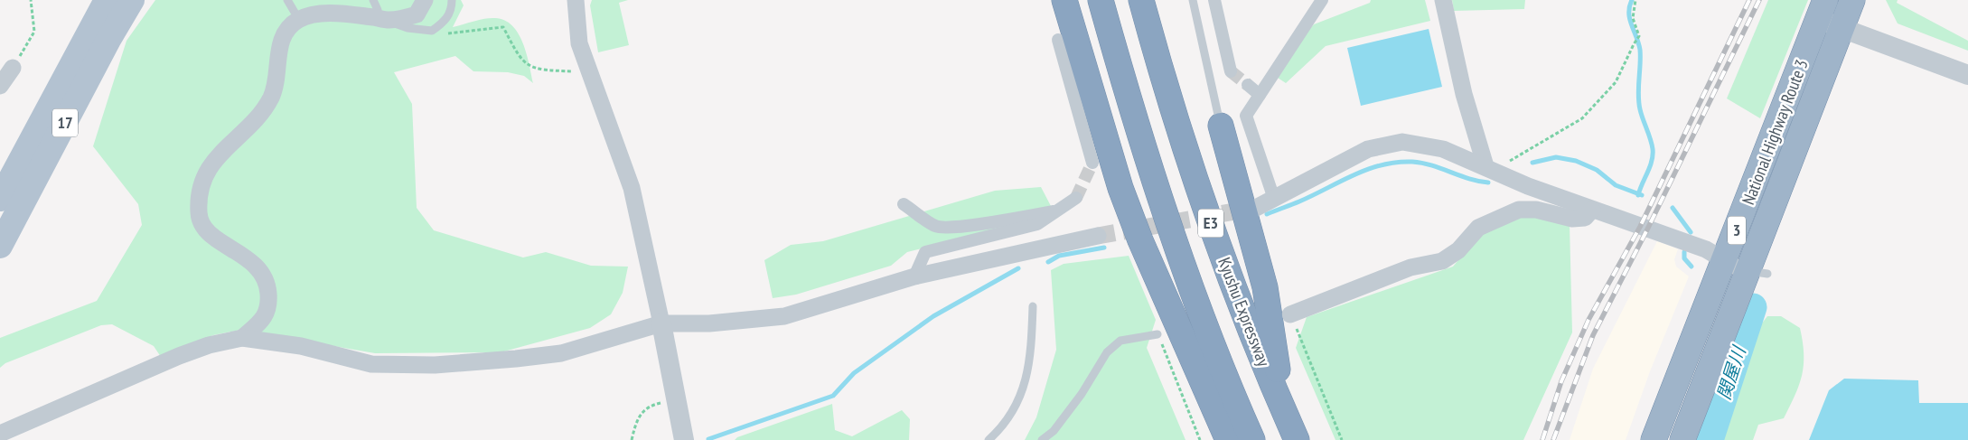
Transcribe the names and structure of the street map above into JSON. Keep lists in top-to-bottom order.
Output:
{
  "streets": {
    "highway": [
      "National Highway Route 3",
      "E3",
      "3",
      "Kyushu Expressway"
    ],
    "main road": ["17"]
  },
  "water": ["関屋川"]
}
